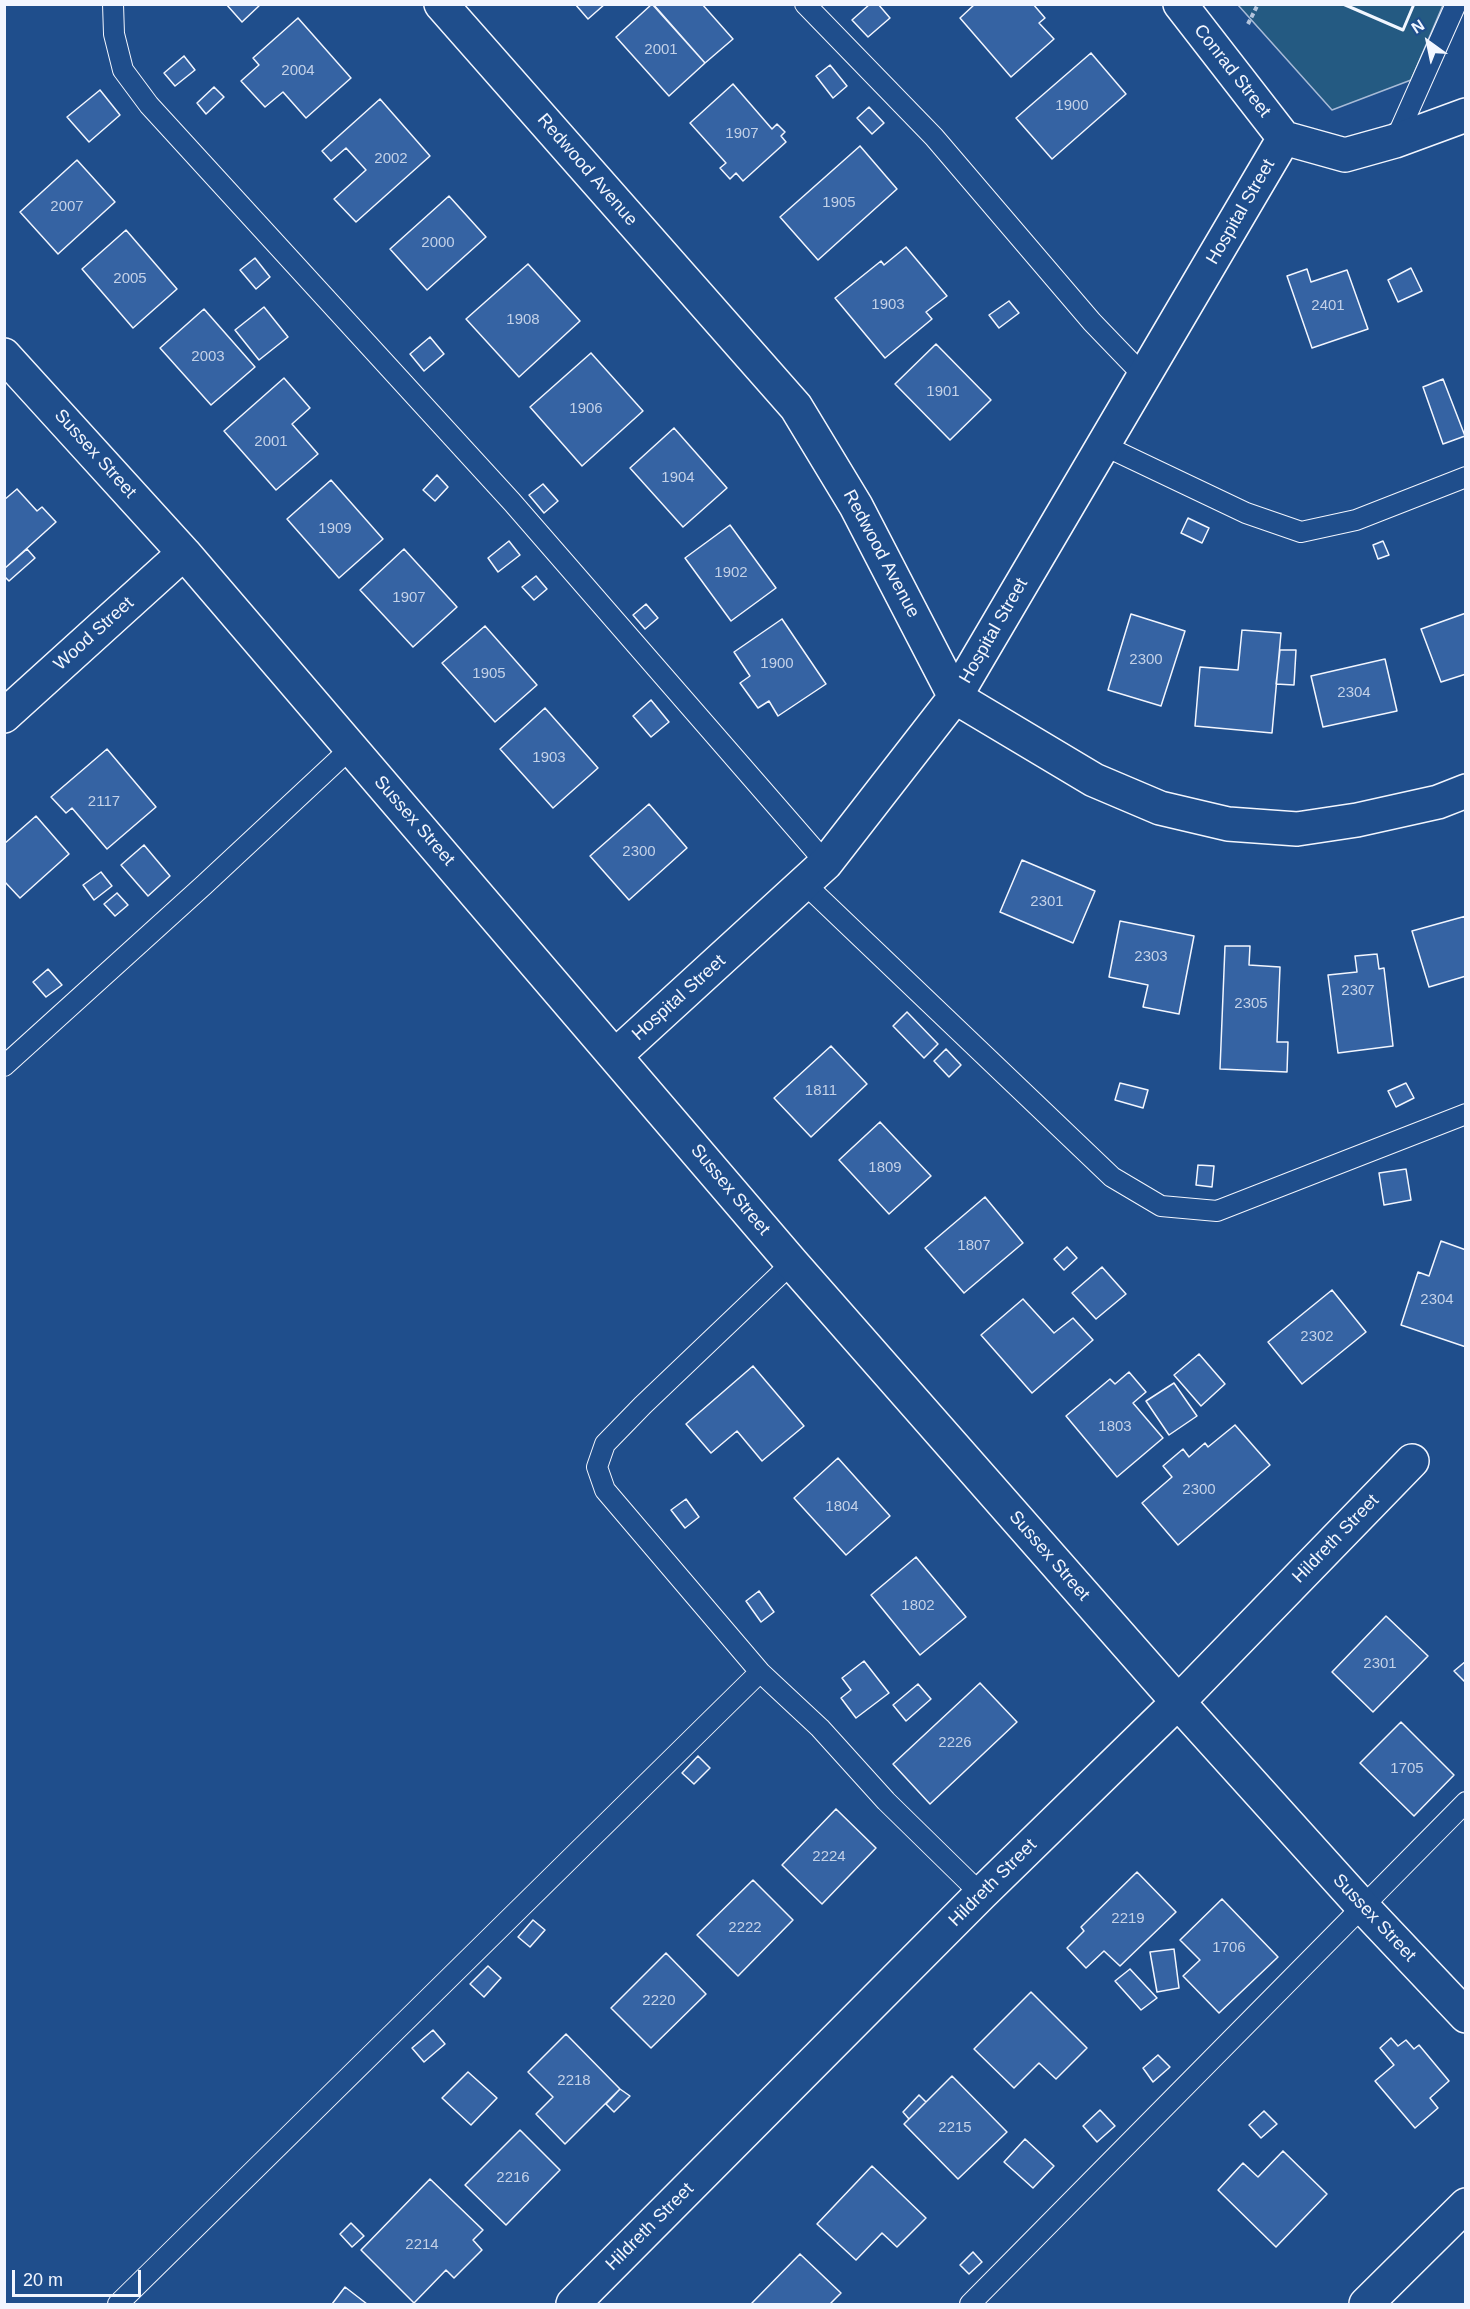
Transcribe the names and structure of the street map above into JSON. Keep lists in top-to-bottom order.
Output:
{
  "streets": {
    "street": [
      "Conrad Street",
      "Redwood Avenue",
      "Hospital Street",
      "Sussex Street",
      "Wood Street",
      "Hildreth Street"
    ]
  },
  "crossings": [
    ["Conrad Street", "Hospital Street"],
    ["Redwood Avenue", "Hospital Street"],
    ["Hospital Street", "Sussex Street"],
    ["Sussex Street", "Wood Street"],
    ["Sussex Street", "Hildreth Street"]
  ],
  "house_numbers": [
    "2001",
    "2004",
    "1900",
    "1907",
    "2002",
    "1905",
    "2007",
    "2000",
    "2005",
    "1903",
    "2401",
    "1908",
    "2003",
    "1901",
    "1906",
    "2001",
    "1904",
    "1909",
    "1902",
    "1907",
    "2300",
    "1900",
    "1905",
    "2304",
    "1903",
    "2117",
    "2300",
    "2301",
    "2303",
    "2307",
    "2305",
    "1811",
    "1809",
    "1807",
    "2304",
    "2302",
    "1803",
    "2300",
    "1804",
    "1802",
    "2301",
    "2226",
    "1705",
    "2224",
    "2219",
    "2222",
    "1706",
    "2220",
    "2218",
    "2215",
    "2216",
    "2214"
  ],
  "scale_bar": "20 m",
  "north": "top left"
}
